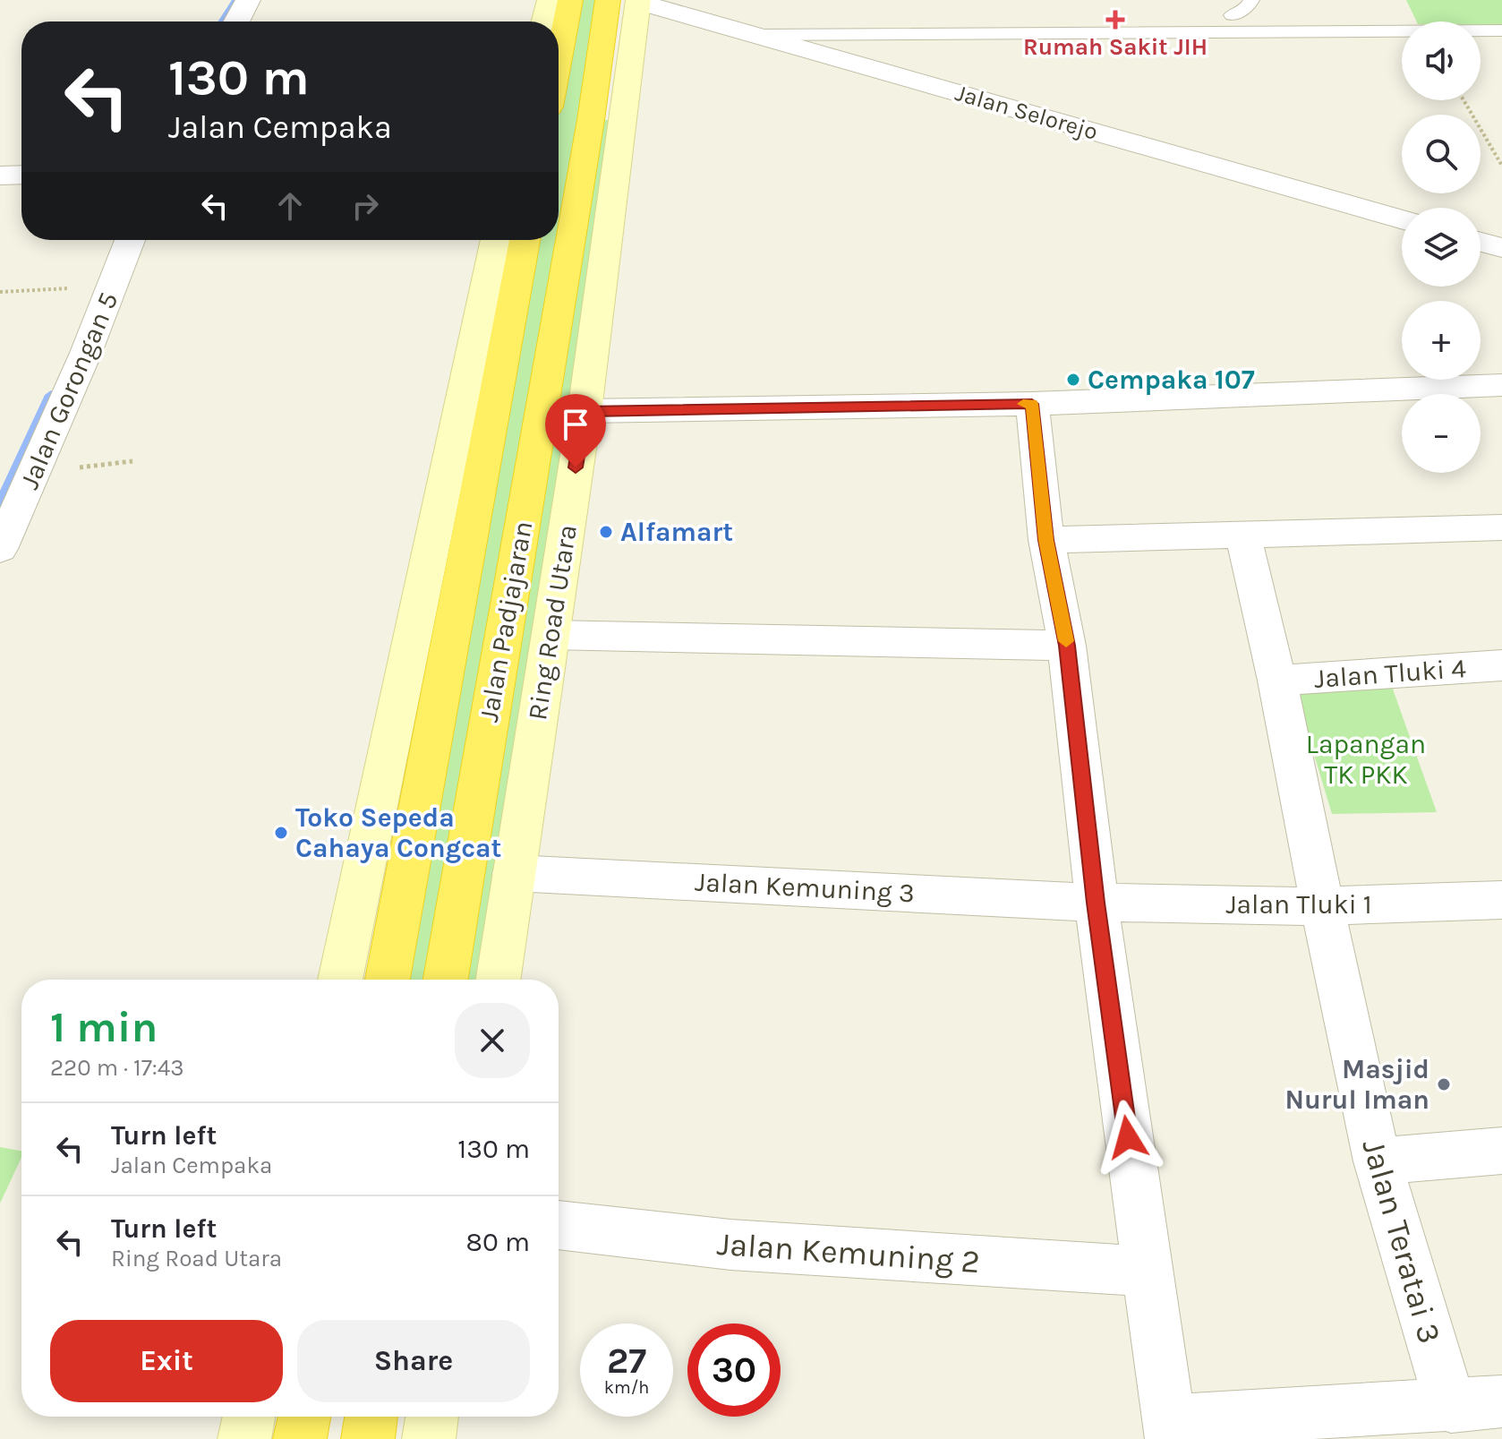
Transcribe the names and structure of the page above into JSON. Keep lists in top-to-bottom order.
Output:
{
  "streets": {
    "highway": ["Jalan Padjajaran"],
    "street": [
      "Jalan Selorejo",
      "Jalan Gorongan 5",
      "Ring Road Utara",
      "Jalan Tluki 4",
      "Jalan Kemuning 3",
      "Jalan Tluki 1",
      "Jalan Teratai 3",
      "Jalan Kemuning 2"
    ]
  },
  "crossings": [
    ["Jalan Selorejo", "Ring Road Utara"],
    ["Jalan Padjajaran", "Ring Road Utara"],
    ["Ring Road Utara", "Jalan Kemuning 3"],
    ["Jalan Tluki 4", "Jalan Teratai 3"],
    ["Jalan Kemuning 3", "Jalan Tluki 1"],
    ["Jalan Tluki 1", "Jalan Teratai 3"]
  ],
  "parks": ["Lapangan TK PKK"],
  "places": {
    "health": ["Rumah Sakit JIH"],
    "other": [
      "Cempaka 107",
      "Alfamart",
      "Toko Sepeda Cahaya Congcat",
      "Masjid Nurul Iman"
    ]
  },
  "page": {
    "map_buttons": ["+", "−"],
    "turn": ["130 m", "Jalan Cempaka"],
    "heading": ["1 min", "220 m · 17:43"],
    "list": [
      {
        "name": "Turn left",
        "note": "Jalan Cempaka",
        "value": "130 m"
      },
      {
        "name": "Turn left",
        "note": "Ring Road Utara",
        "value": "80 m"
      }
    ],
    "buttons": ["Exit", "Share"],
    "speed": "27 km/h",
    "limit": "30"
  }
}
